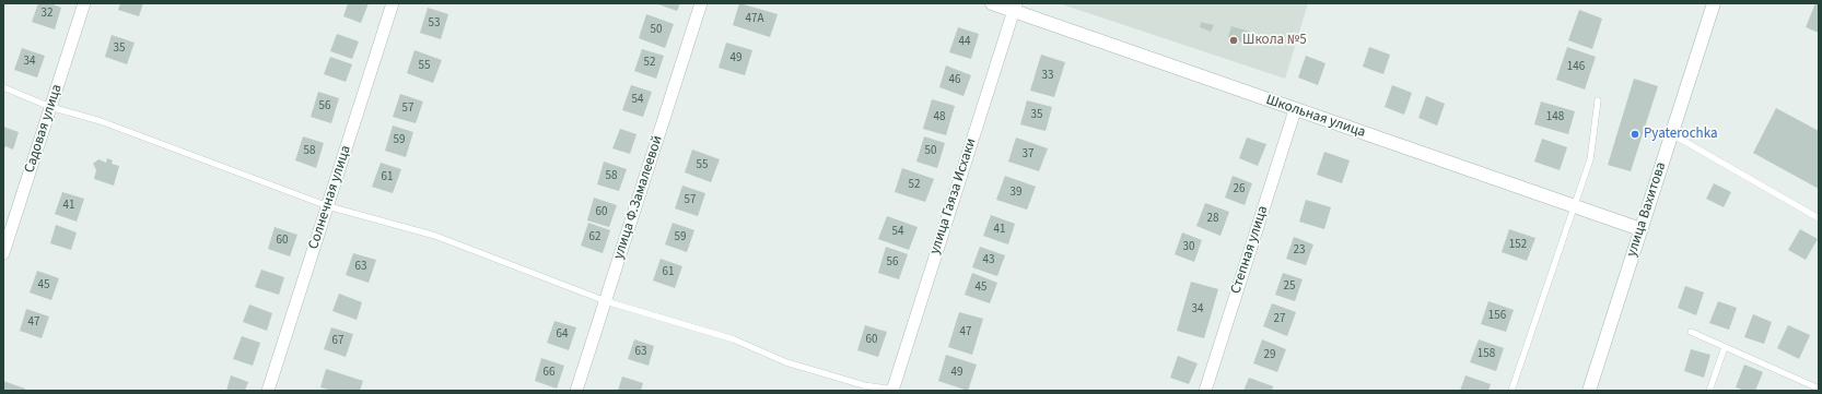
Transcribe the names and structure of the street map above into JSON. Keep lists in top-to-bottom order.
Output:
{
  "streets": {
    "street": [
      "Школьная улица",
      "Садовая улица",
      "улица Гаяза Исхаки",
      "Солнечная улица",
      "улица Ф.Замалеевой",
      "улица Вахитова",
      "Степная улица"
    ]
  },
  "crossings": [
    ["Школьная улица", "улица Гаяза Исхаки"],
    ["Школьная улица", "улица Вахитова"],
    ["Школьная улица", "Степная улица"]
  ],
  "places": ["Школа №5", "Pyaterochka"],
  "house_numbers": [
    "32",
    "47А",
    "53",
    "50",
    "44",
    "35",
    "49",
    "34",
    "52",
    "55",
    "146",
    "33",
    "46",
    "54",
    "56",
    "57",
    "35",
    "48",
    "148",
    "59",
    "58",
    "50",
    "37",
    "55",
    "58",
    "61",
    "52",
    "26",
    "39",
    "57",
    "41",
    "60",
    "28",
    "41",
    "54",
    "62",
    "59",
    "60",
    "152",
    "30",
    "23",
    "43",
    "56",
    "63",
    "61",
    "45",
    "25",
    "45",
    "34",
    "156",
    "27",
    "47",
    "47",
    "64",
    "60",
    "67",
    "63",
    "158",
    "29",
    "66",
    "49"
  ]
}
